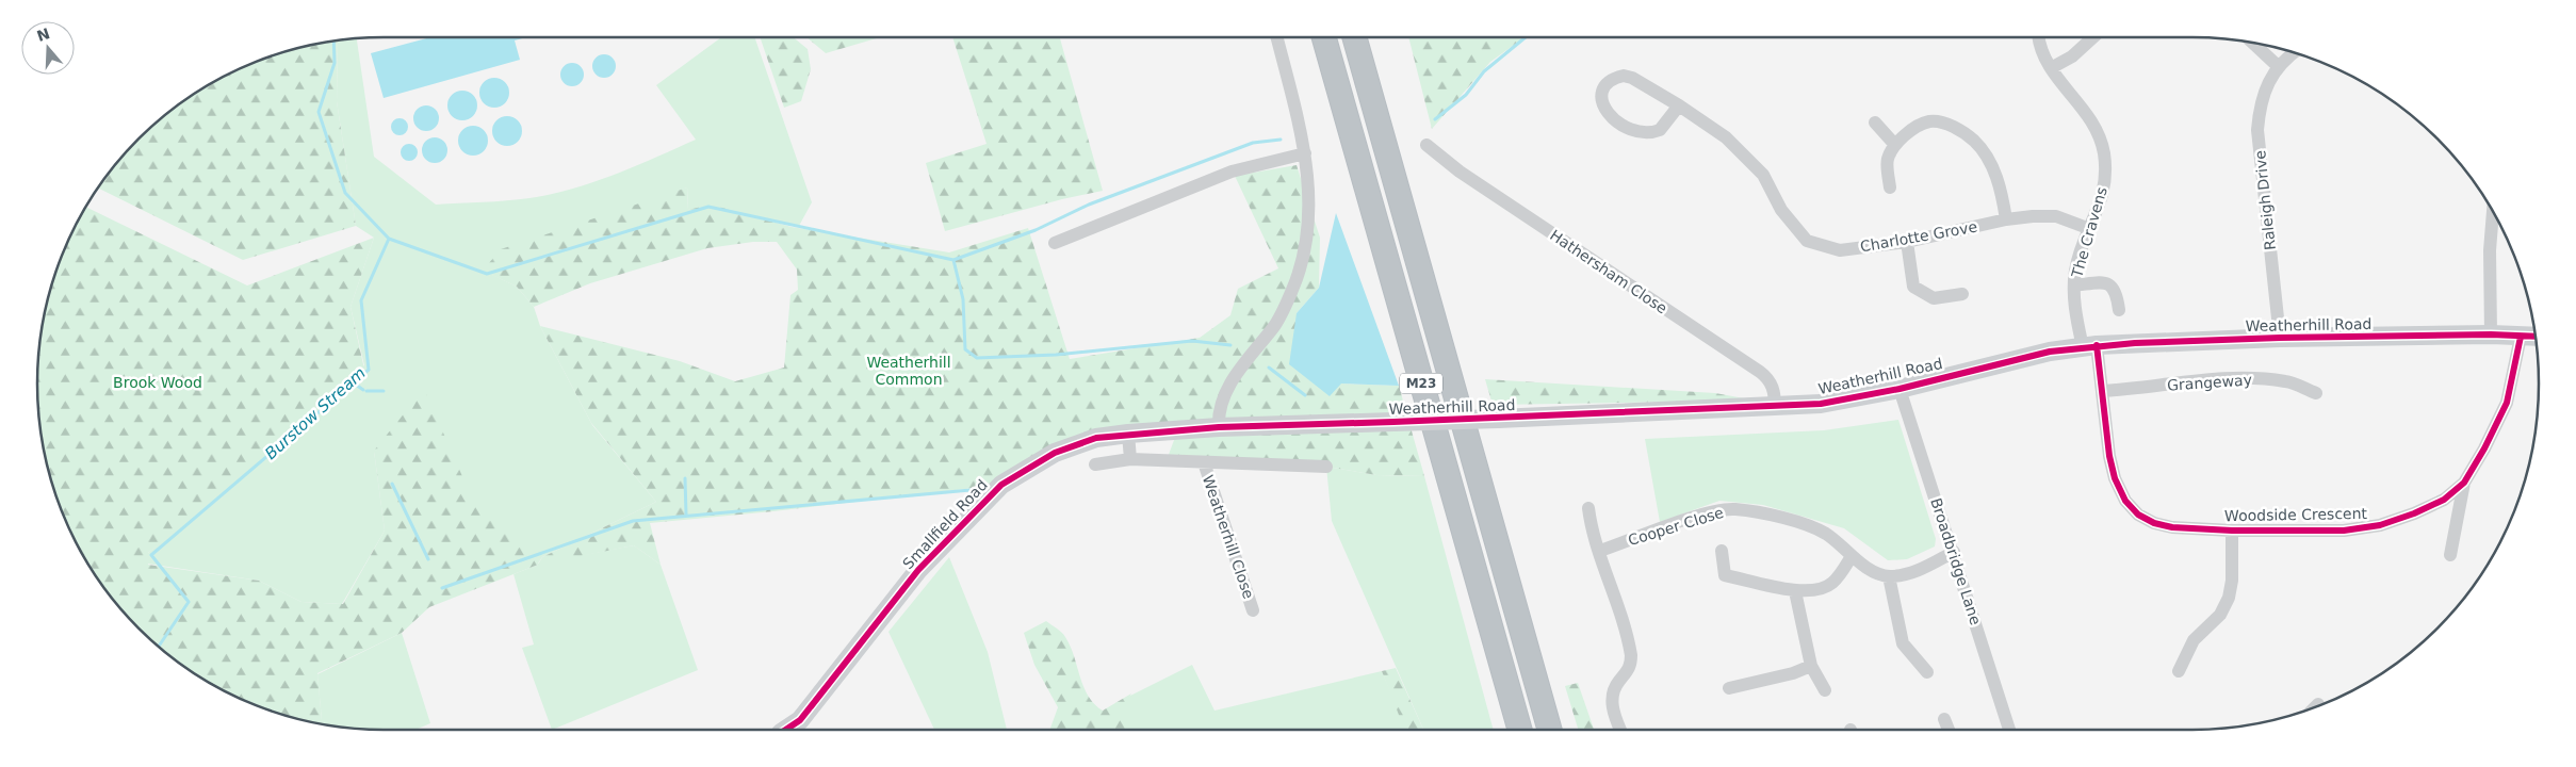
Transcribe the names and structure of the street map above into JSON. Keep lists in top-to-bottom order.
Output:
{
  "streets": {
    "highway": ["M23"],
    "street": [
      "Raleigh Drive",
      "The Cravens",
      "Charlotte Grove",
      "Hathersham Close",
      "Weatherhill Road",
      "Grangeway",
      "Woodside Crescent",
      "Smallfield Road",
      "Cooper Close",
      "Weatherhill Close",
      "Broadbridge Lane"
    ]
  },
  "crossings": [
    ["Raleigh Drive", "Weatherhill Road"],
    ["The Cravens", "Charlotte Grove"],
    ["The Cravens", "Weatherhill Road"],
    ["The Cravens", "Woodside Crescent"],
    ["Hathersham Close", "Weatherhill Road"],
    ["Weatherhill Road", "Woodside Crescent"],
    ["Weatherhill Road", "Smallfield Road"],
    ["Weatherhill Road", "Broadbridge Lane"],
    ["Grangeway", "Woodside Crescent"]
  ],
  "water": ["Burstow Stream"],
  "parks": ["Weatherhill Common", "Brook Wood"],
  "north": "top"
}
